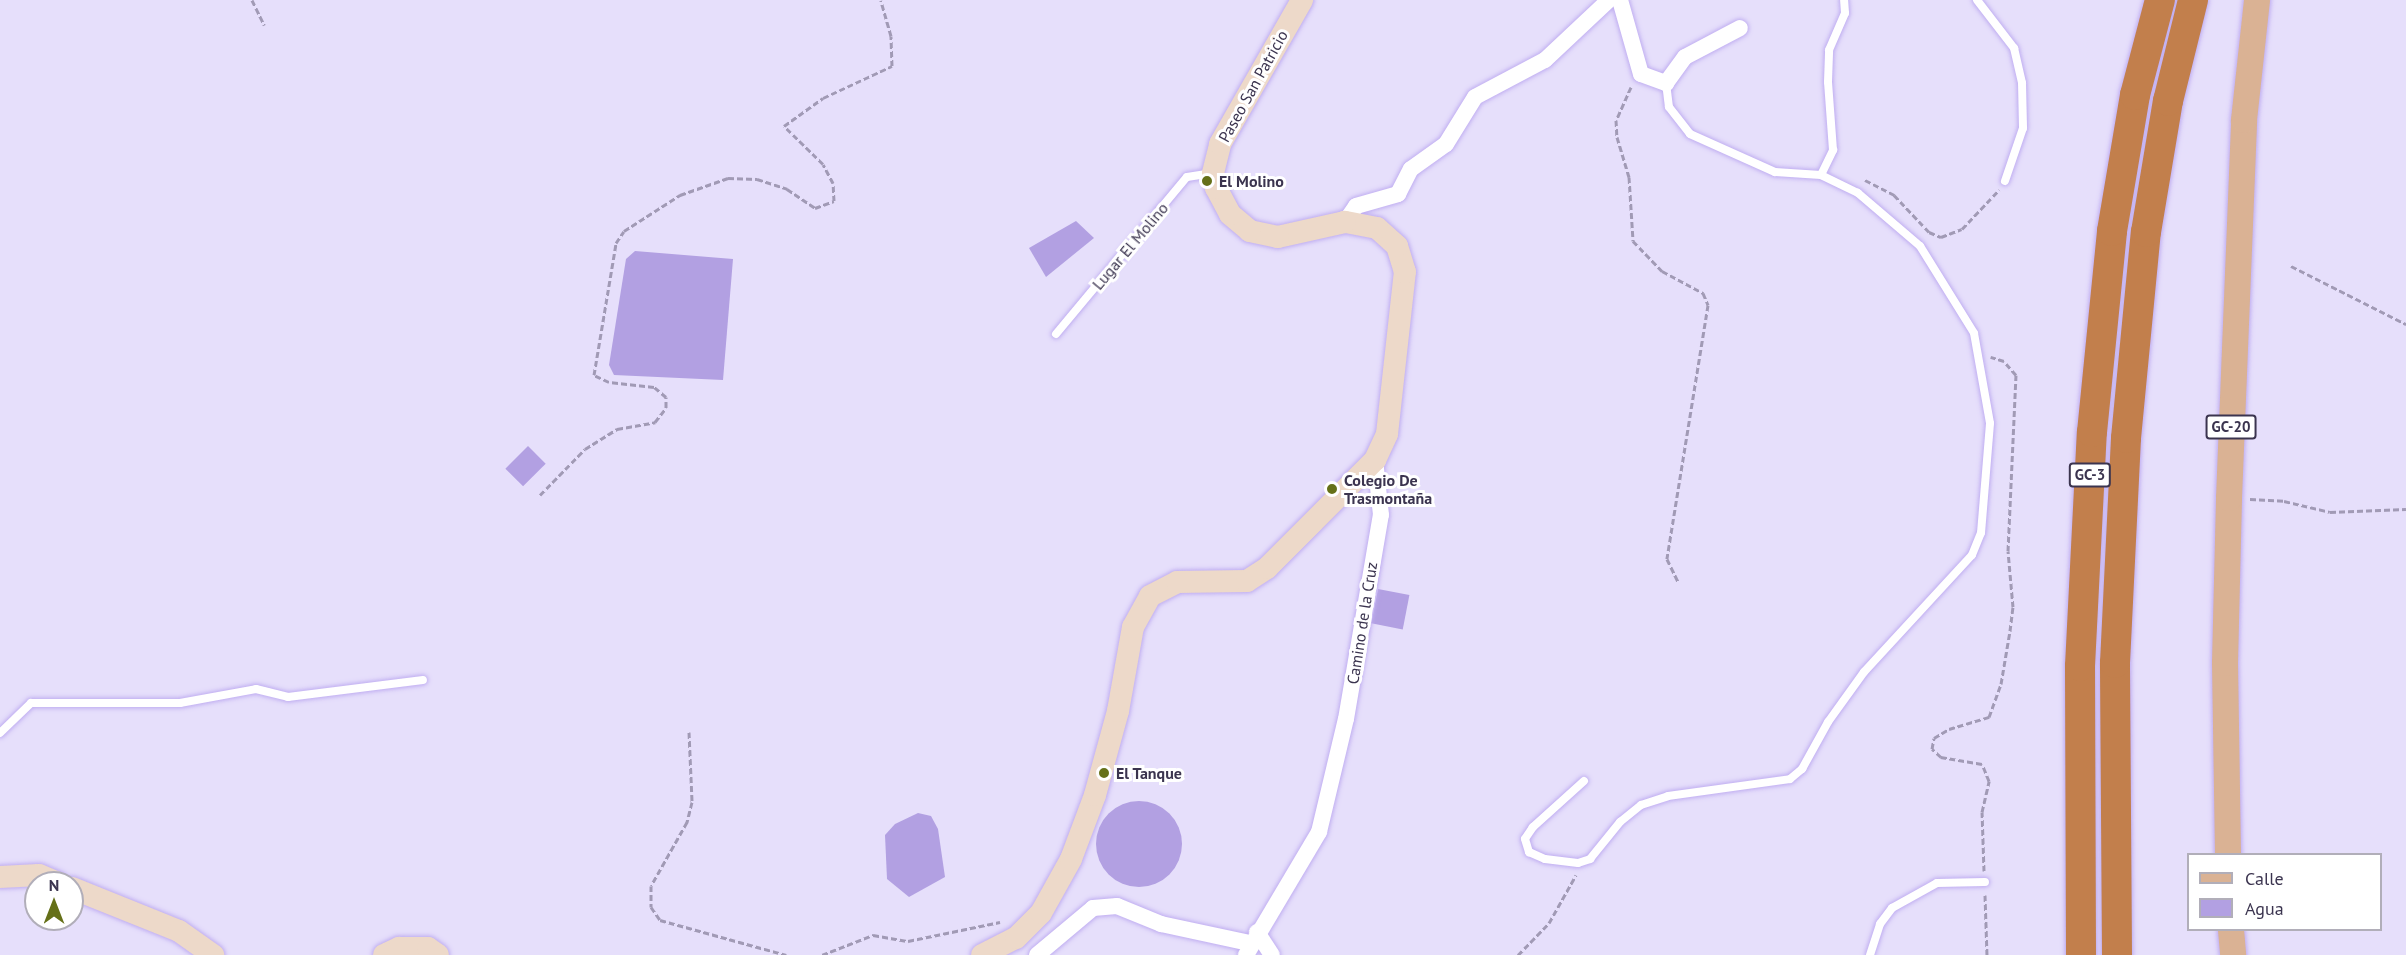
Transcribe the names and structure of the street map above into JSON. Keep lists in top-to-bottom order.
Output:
{
  "streets": {
    "highway": ["GC-3"],
    "main road": ["GC-20"],
    "street": ["Paseo San Patricio", "Camino de la Cruz"],
    "lane": ["Lugar El Molino"]
  },
  "crossings": [
    ["Paseo San Patricio", "Lugar El Molino"]
  ],
  "places": ["El Molino", "Colegio De Trasmontaña", "El Tanque"],
  "legend": ["Calle", "Agua"],
  "north": "top"
}
